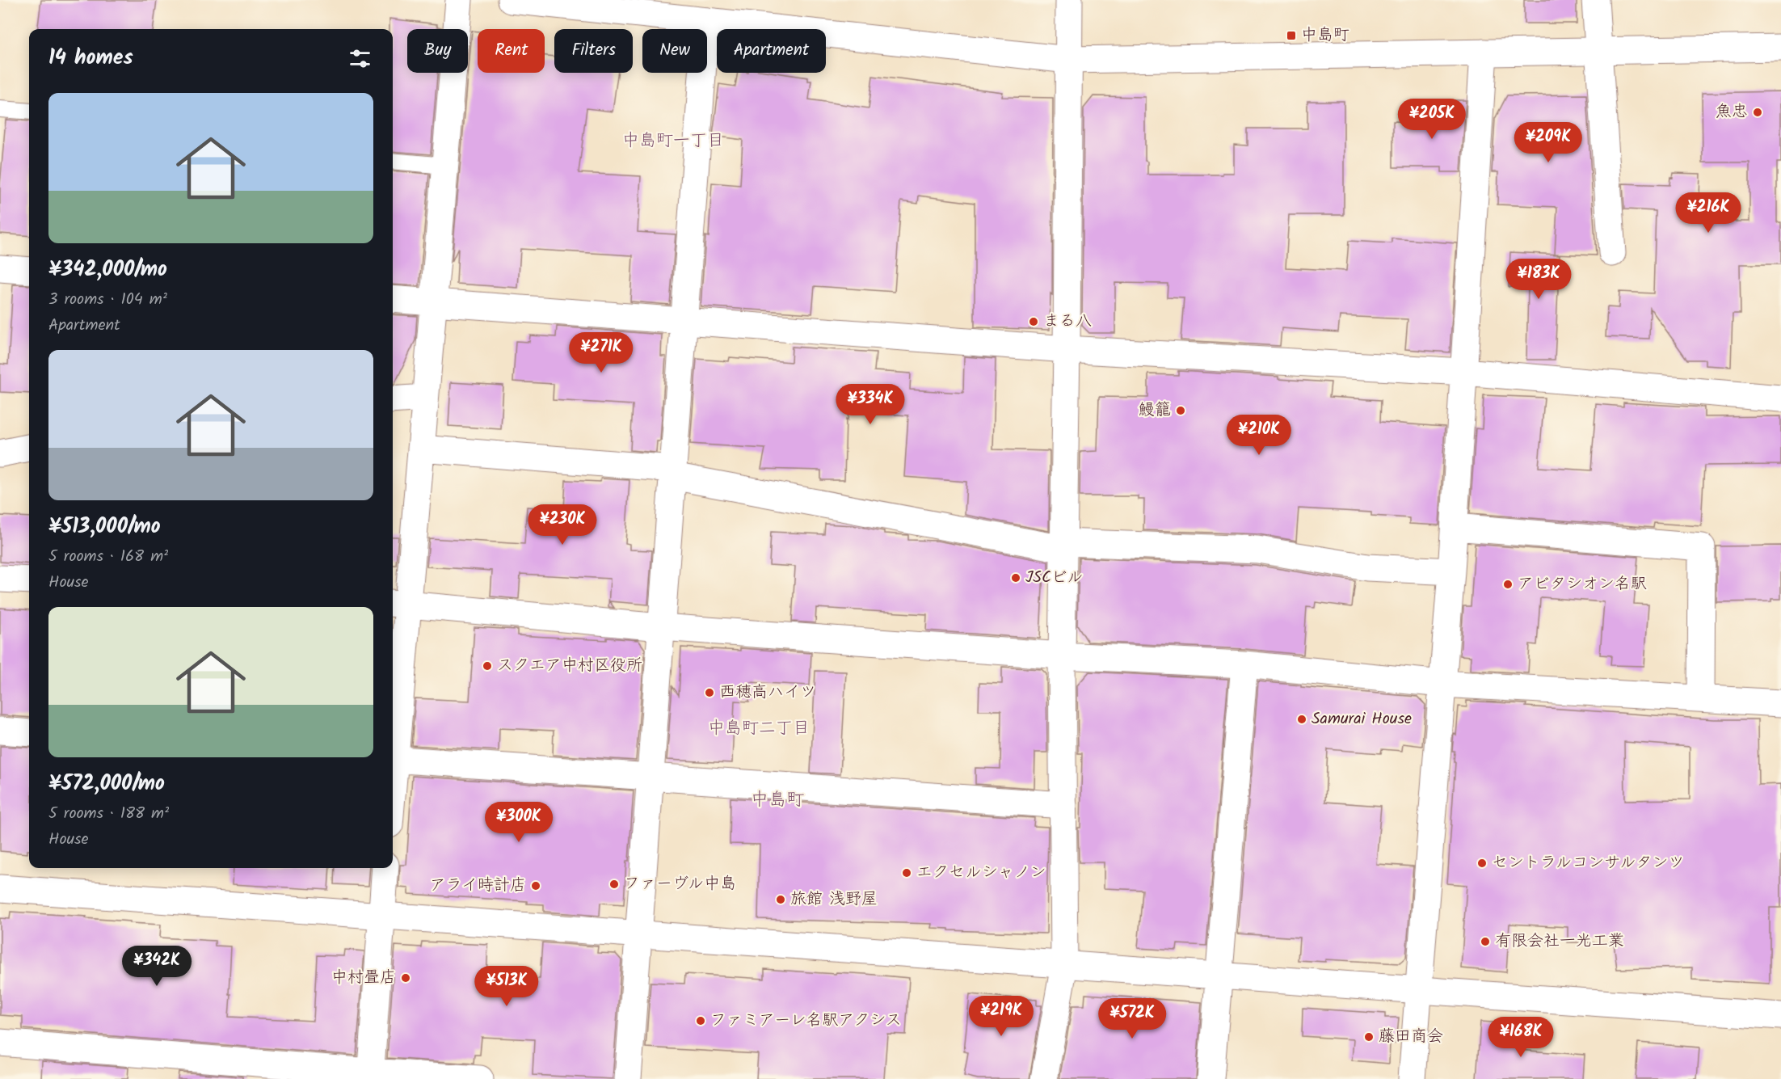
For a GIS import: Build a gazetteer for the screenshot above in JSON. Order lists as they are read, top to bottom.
{
  "districts": ["中島町一丁目", "中島町二丁目", "中島町"],
  "places": {
    "transit": ["中島町"],
    "other": [
      "魚忠",
      "まる八",
      "鰻籠",
      "JSCビル",
      "アビタシオン名駅",
      "スクエア中村区役所",
      "西穂高ハイツ",
      "Samurai House",
      "セントラルコンサルタンツ",
      "エクセルシャノン",
      "ファーヴル中島",
      "アライ時計店",
      "旅館 浅野屋",
      "有限会社一光工業",
      "中村畳店",
      "ファミアーレ名駅アクシス",
      "藤田商会"
    ]
  },
  "page": {
    "chip": [
      "Buy",
      "Rent",
      "Filters",
      "New",
      "Apartment"
    ],
    "heading": "14 homes",
    "list": [
      {
        "name": "¥342,000/mo",
        "note": "3 rooms · 104 m² · Apartment"
      },
      {
        "name": "¥513,000/mo",
        "note": "5 rooms · 168 m² · House"
      },
      {
        "name": "¥572,000/mo",
        "note": "5 rooms · 188 m² · House"
      }
    ],
    "price": [
      "¥205K",
      "¥209K",
      "¥216K",
      "¥183K",
      "¥271K",
      "¥334K",
      "¥210K",
      "¥230K",
      "¥300K",
      "¥342K",
      "¥513K",
      "¥219K",
      "¥572K",
      "¥168K"
    ]
  }
}
